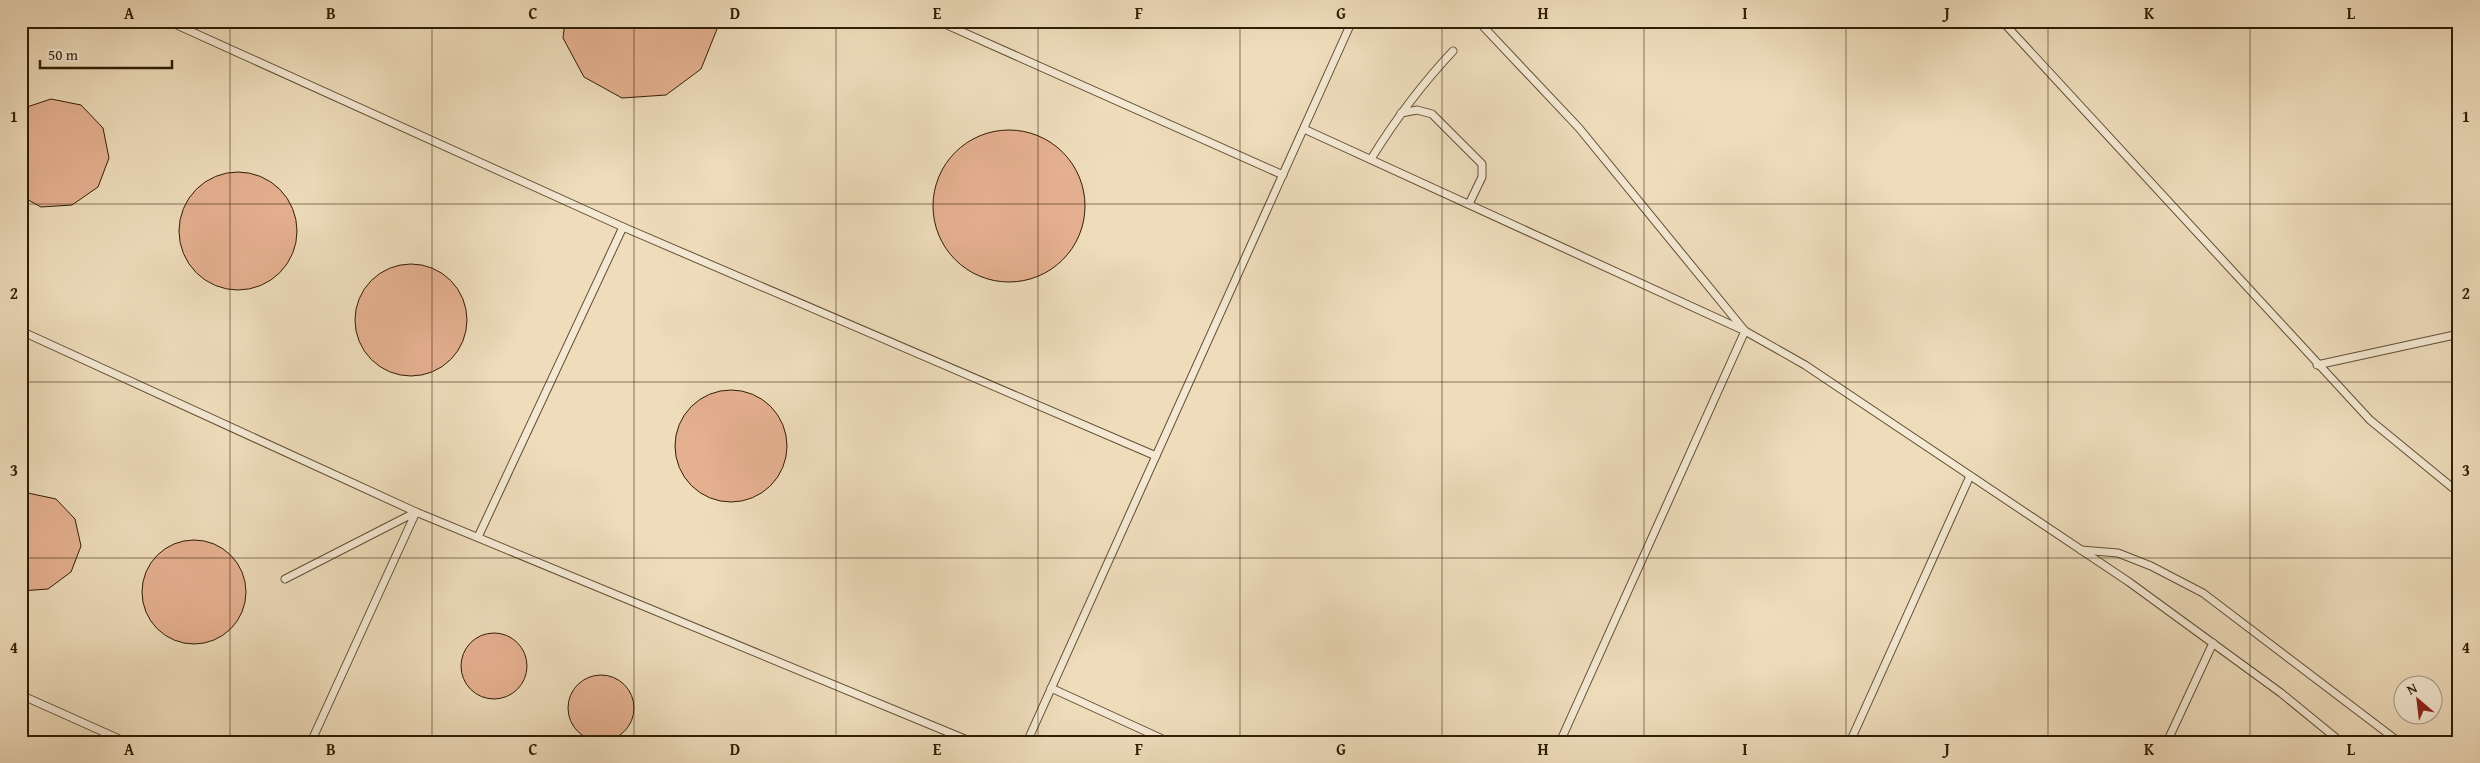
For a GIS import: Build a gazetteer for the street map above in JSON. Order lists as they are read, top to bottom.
{
  "scale_bar": "50 m",
  "north": "top left",
  "grid": {
    "columns": [
      "A",
      "B",
      "C",
      "D",
      "E",
      "F",
      "G",
      "H",
      "I",
      "J",
      "K",
      "L"
    ],
    "rows": [
      "1",
      "2",
      "3",
      "4"
    ]
  }
}
